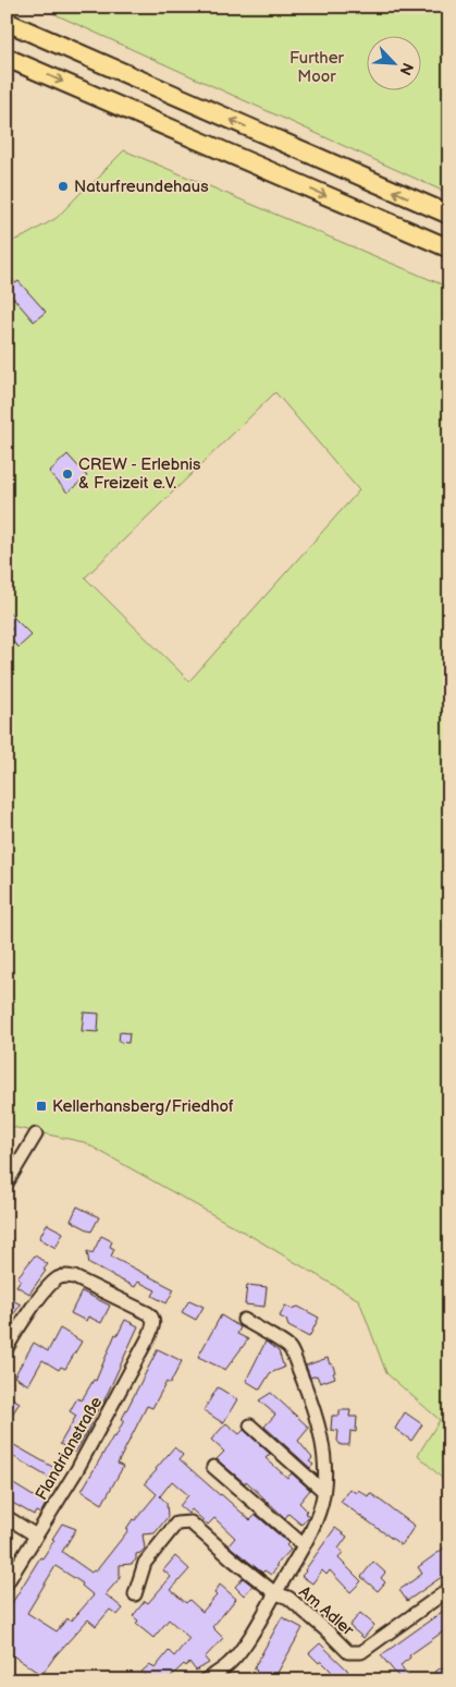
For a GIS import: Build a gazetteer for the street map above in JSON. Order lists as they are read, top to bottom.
{
  "streets": {
    "street": ["Flandrianstraße", "Am Adler"]
  },
  "parks": ["Further Moor"],
  "places": {
    "other": ["Naturfreundehaus", "CREW - Erlebnis & Freizeit e.V."],
    "transit": ["Kellerhansberg/Friedhof"]
  },
  "north": "bottom right"
}
